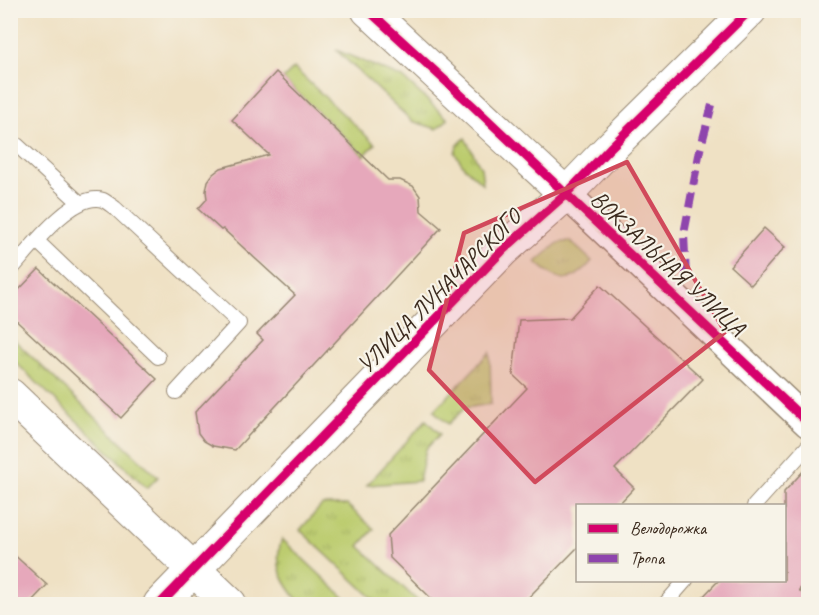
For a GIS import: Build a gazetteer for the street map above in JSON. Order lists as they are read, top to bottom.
{
  "streets": {
    "street": ["ВОКЗАЛЬНАЯ УЛИЦА", "УЛИЦА ЛУНАЧАРСКОГО"]
  },
  "crossings": [
    ["ВОКЗАЛЬНАЯ УЛИЦА", "УЛИЦА ЛУНАЧАРСКОГО"]
  ],
  "legend": ["Велодорожка", "Тропа"]
}
